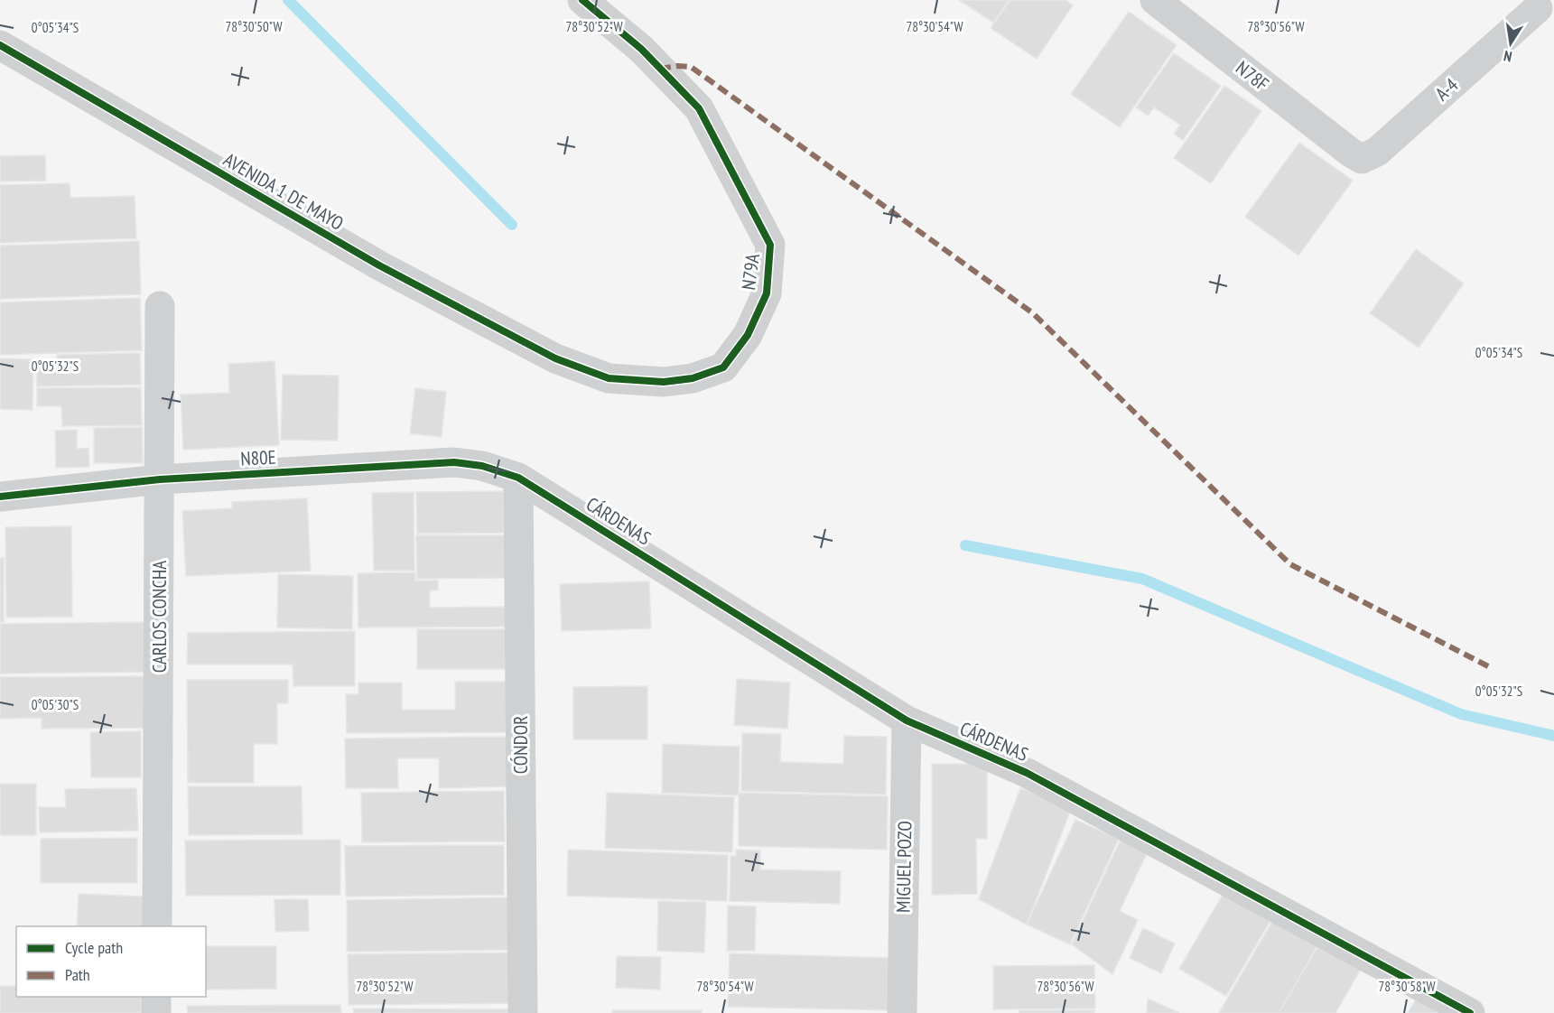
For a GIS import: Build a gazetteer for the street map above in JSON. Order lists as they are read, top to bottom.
{
  "streets": {
    "street": [
      "N78F",
      "A-4",
      "AVENIDA 1 DE MAYO",
      "N79A",
      "N80E",
      "CÁRDENAS",
      "CARLOS CONCHA",
      "CÓNDOR",
      "MIGUEL POZO"
    ]
  },
  "crossings": [
    ["N78F", "A-4"],
    ["AVENIDA 1 DE MAYO", "N79A"],
    ["N80E", "CÁRDENAS"],
    ["N80E", "CARLOS CONCHA"],
    ["N80E", "CÓNDOR"],
    ["CÁRDENAS", "CÓNDOR"],
    ["CÁRDENAS", "MIGUEL POZO"]
  ],
  "legend": ["Cycle path", "Path"],
  "north": "bottom",
  "coordinates": [
    "78°30'50\"W",
    "78°30'52\"W",
    "78°30'54\"W",
    "78°30'56\"W",
    "0°05'34\"S",
    "0°05'32\"S",
    "0°05'30\"S",
    "78°30'58\"W"
  ]
}
